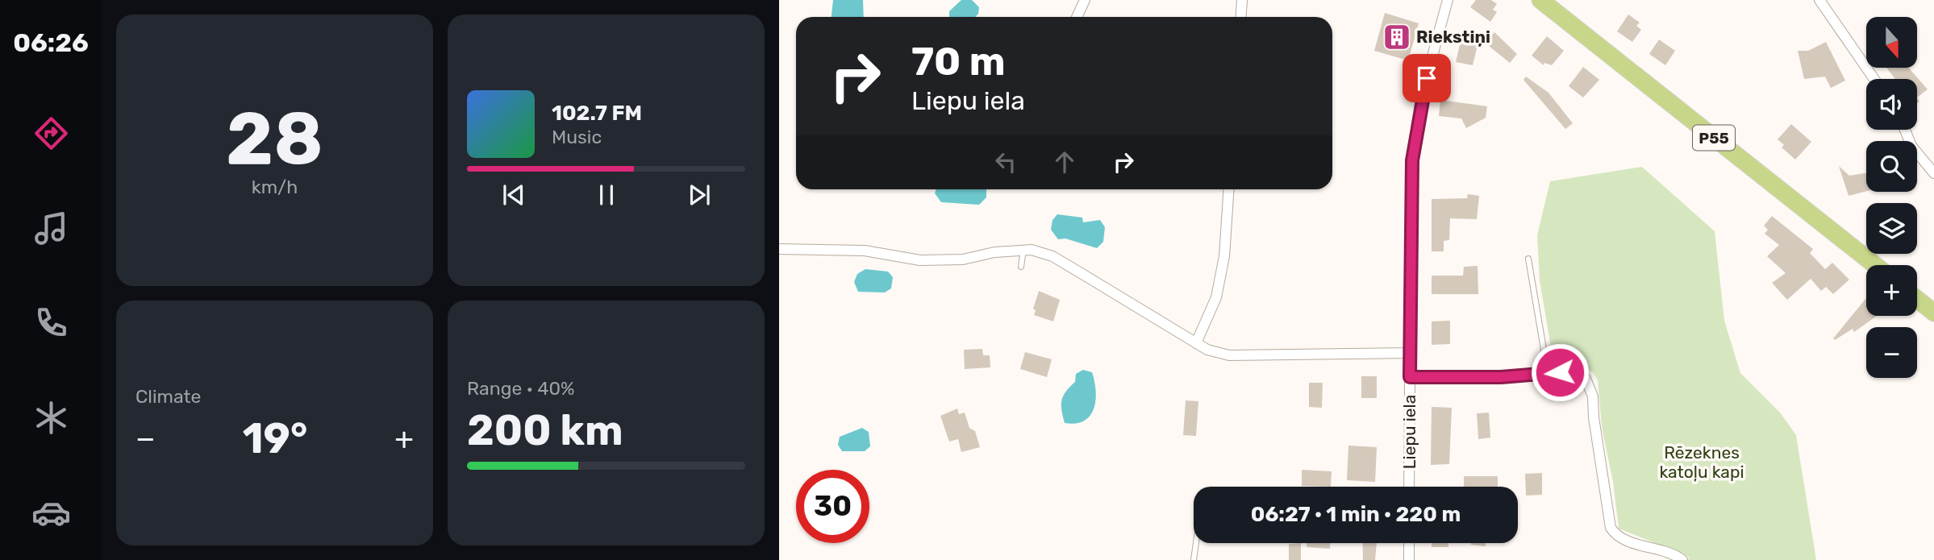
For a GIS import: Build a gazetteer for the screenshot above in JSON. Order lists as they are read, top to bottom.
{
  "streets": {
    "main road": ["P55"],
    "street": ["Liepu iela"]
  },
  "parks": ["Rēzeknes katoļu kapi"],
  "places": {
    "building": ["Riekstiņi"]
  },
  "north": "bottom",
  "page": {
    "tabs": "06:26",
    "tile": [
      ["28", "km/h"],
      "Climate",
      ["Range · 40%", "200 km"]
    ],
    "map_buttons": ["+", "−"],
    "turn": ["70 m", "Liepu iela"],
    "song": ["102.7 FM", "Music"],
    "heat": ["−", "19°", "+"],
    "limit": "30",
    "trip": "06:27 · 1 min · 220 m"
  }
}
